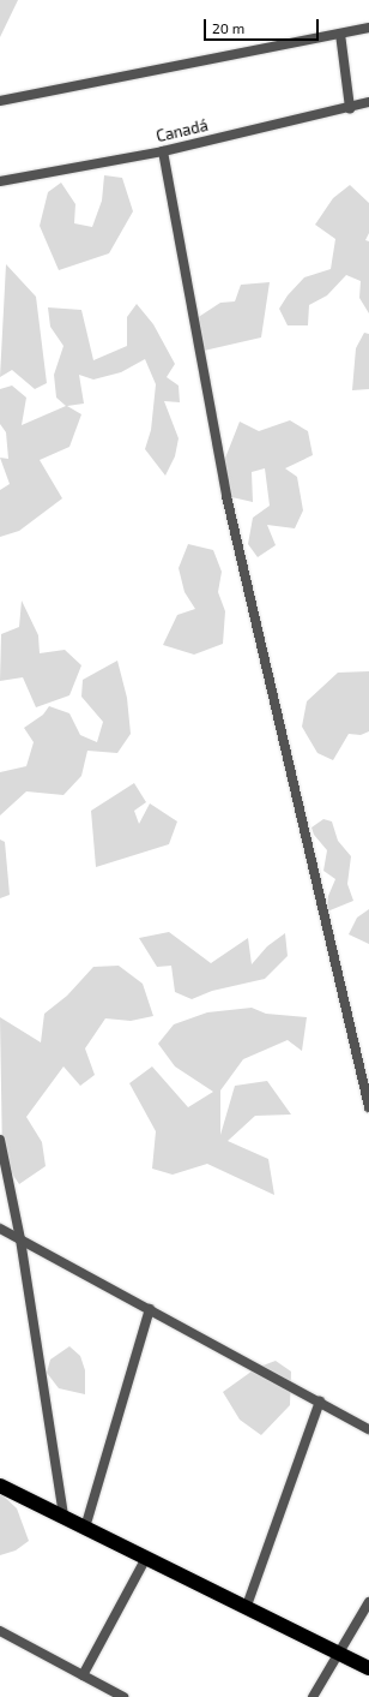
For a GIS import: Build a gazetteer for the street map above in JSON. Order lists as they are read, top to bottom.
{
  "streets": {
    "street": ["Canadá"]
  },
  "scale_bar": "20 m"
}
